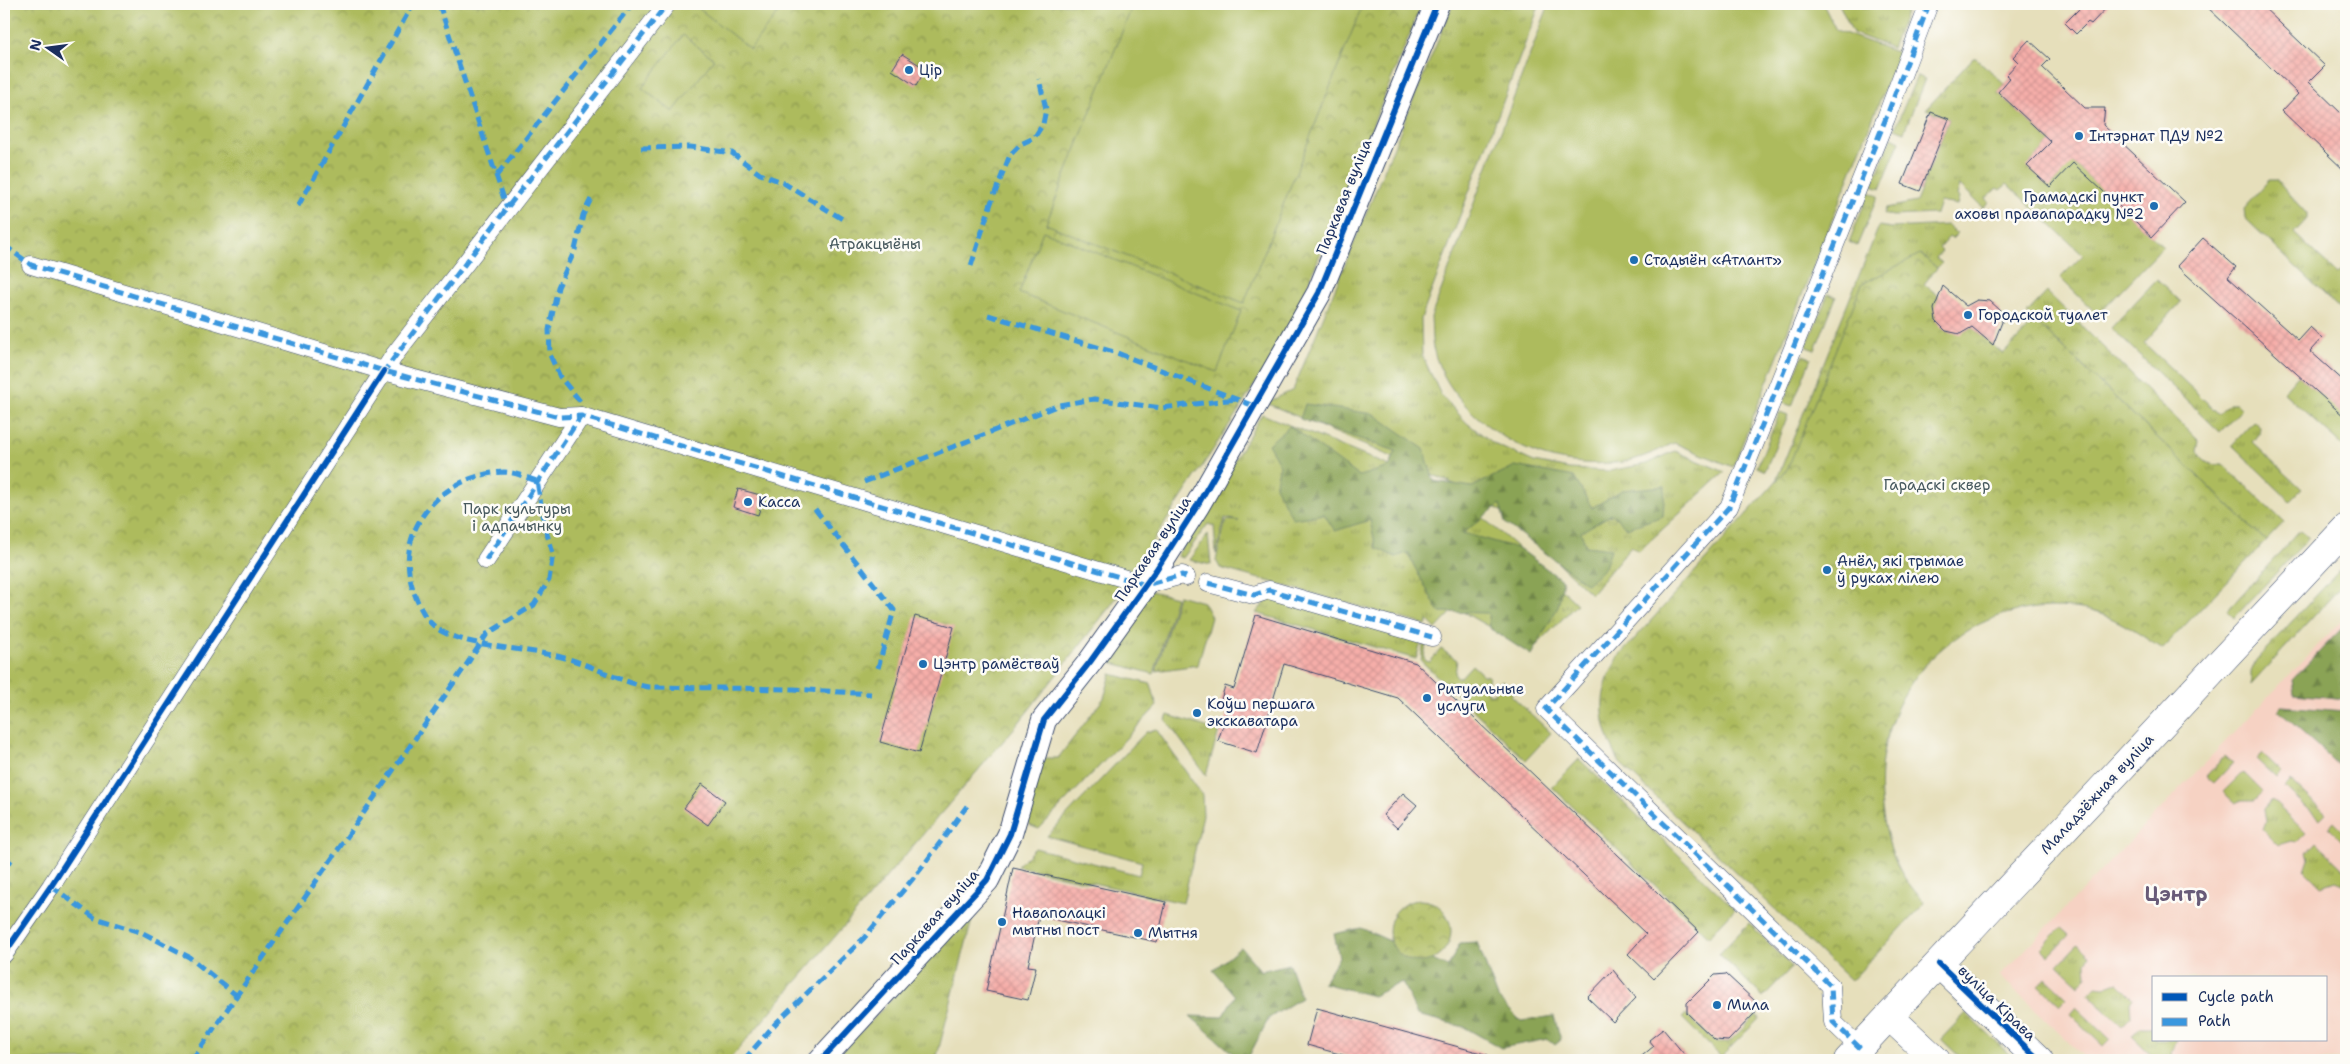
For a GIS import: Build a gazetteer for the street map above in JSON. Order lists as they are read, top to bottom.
{
  "streets": {
    "main road": ["Маладзёжная вуліца", "вуліца Кірава"],
    "street": ["Паркавая вуліца"]
  },
  "crossings": [
    ["Маладзёжная вуліца", "вуліца Кірава"]
  ],
  "districts": ["Цэнтр"],
  "parks": ["Атракцыёны", "Гарадскі сквер", "Парк культуры і адпачынку"],
  "places": [
    "Цір",
    "Інтэрнат ПДУ №2",
    "Грамадскі пункт аховы правапарадку №2",
    "Стадыён «Атлант»",
    "Городской туалет",
    "Касса",
    "Анёл, які трымае ў руках лілею",
    "Цэнтр рамёстваў",
    "Ритуальные услуги",
    "Коўш першага экскаватара",
    "Наваполацкі мытны пост",
    "Мытня",
    "Мила"
  ],
  "legend": ["Cycle path", "Path"],
  "north": "left"
}
